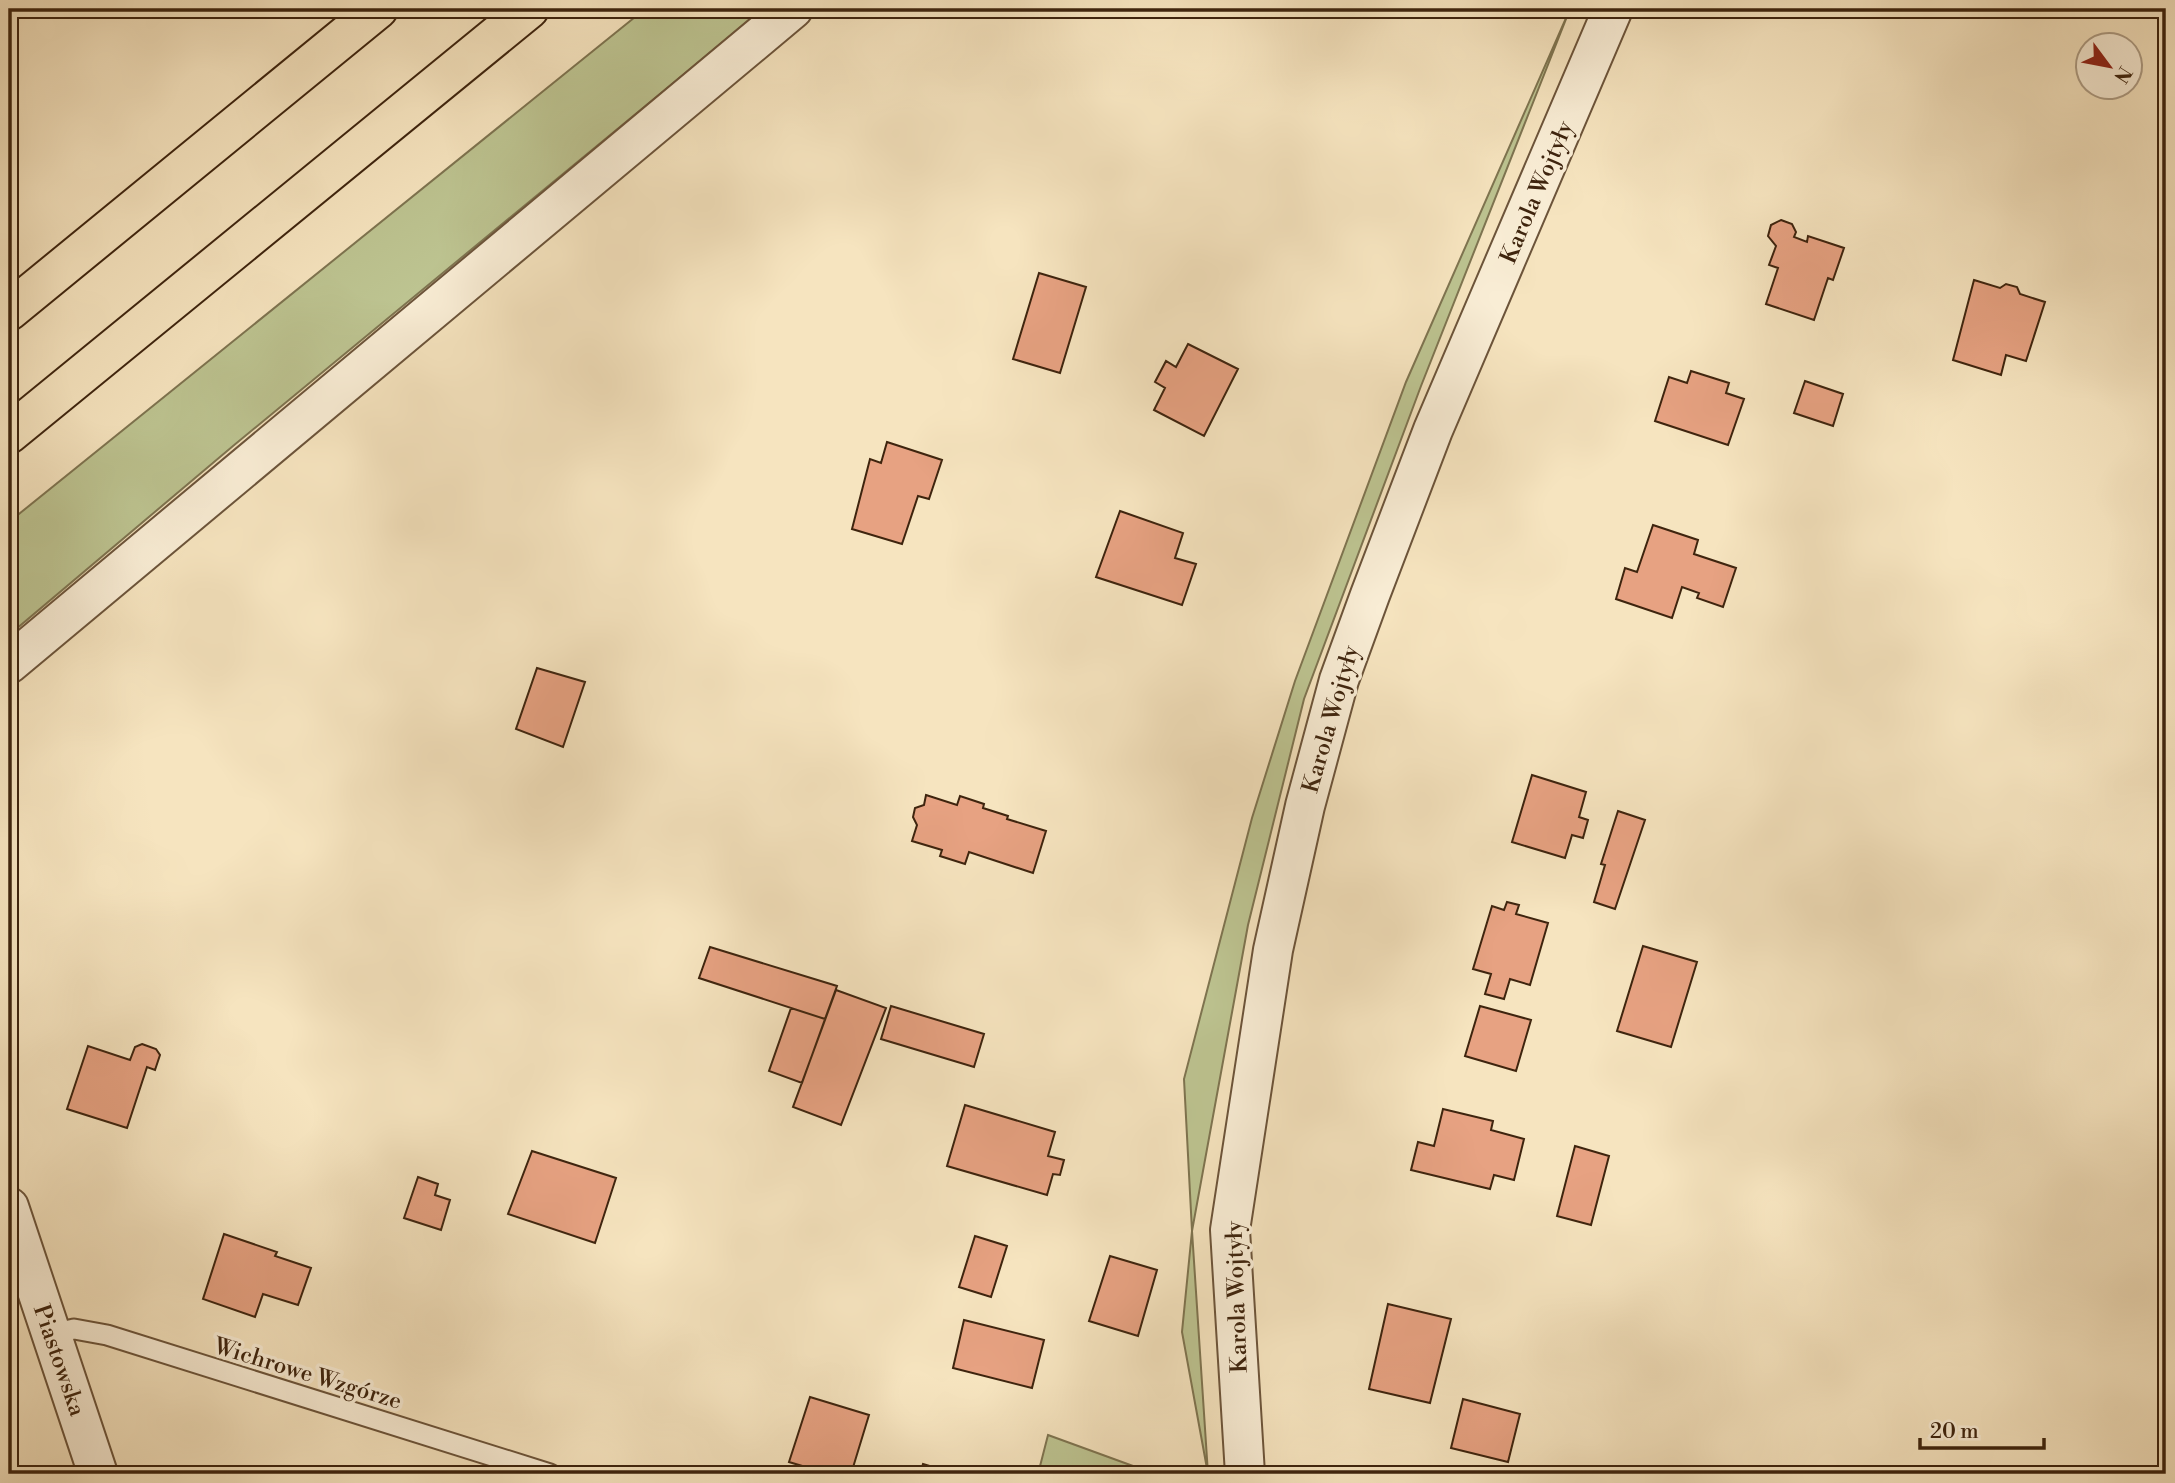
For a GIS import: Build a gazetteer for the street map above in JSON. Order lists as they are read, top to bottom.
{
  "streets": {
    "street": ["Karola Wojtyły", "Piastowska"],
    "lane": ["Wichrowe Wzgórze"]
  },
  "crossings": [
    ["Piastowska", "Wichrowe Wzgórze"]
  ],
  "scale_bar": "20 m",
  "north": "bottom right"
}
